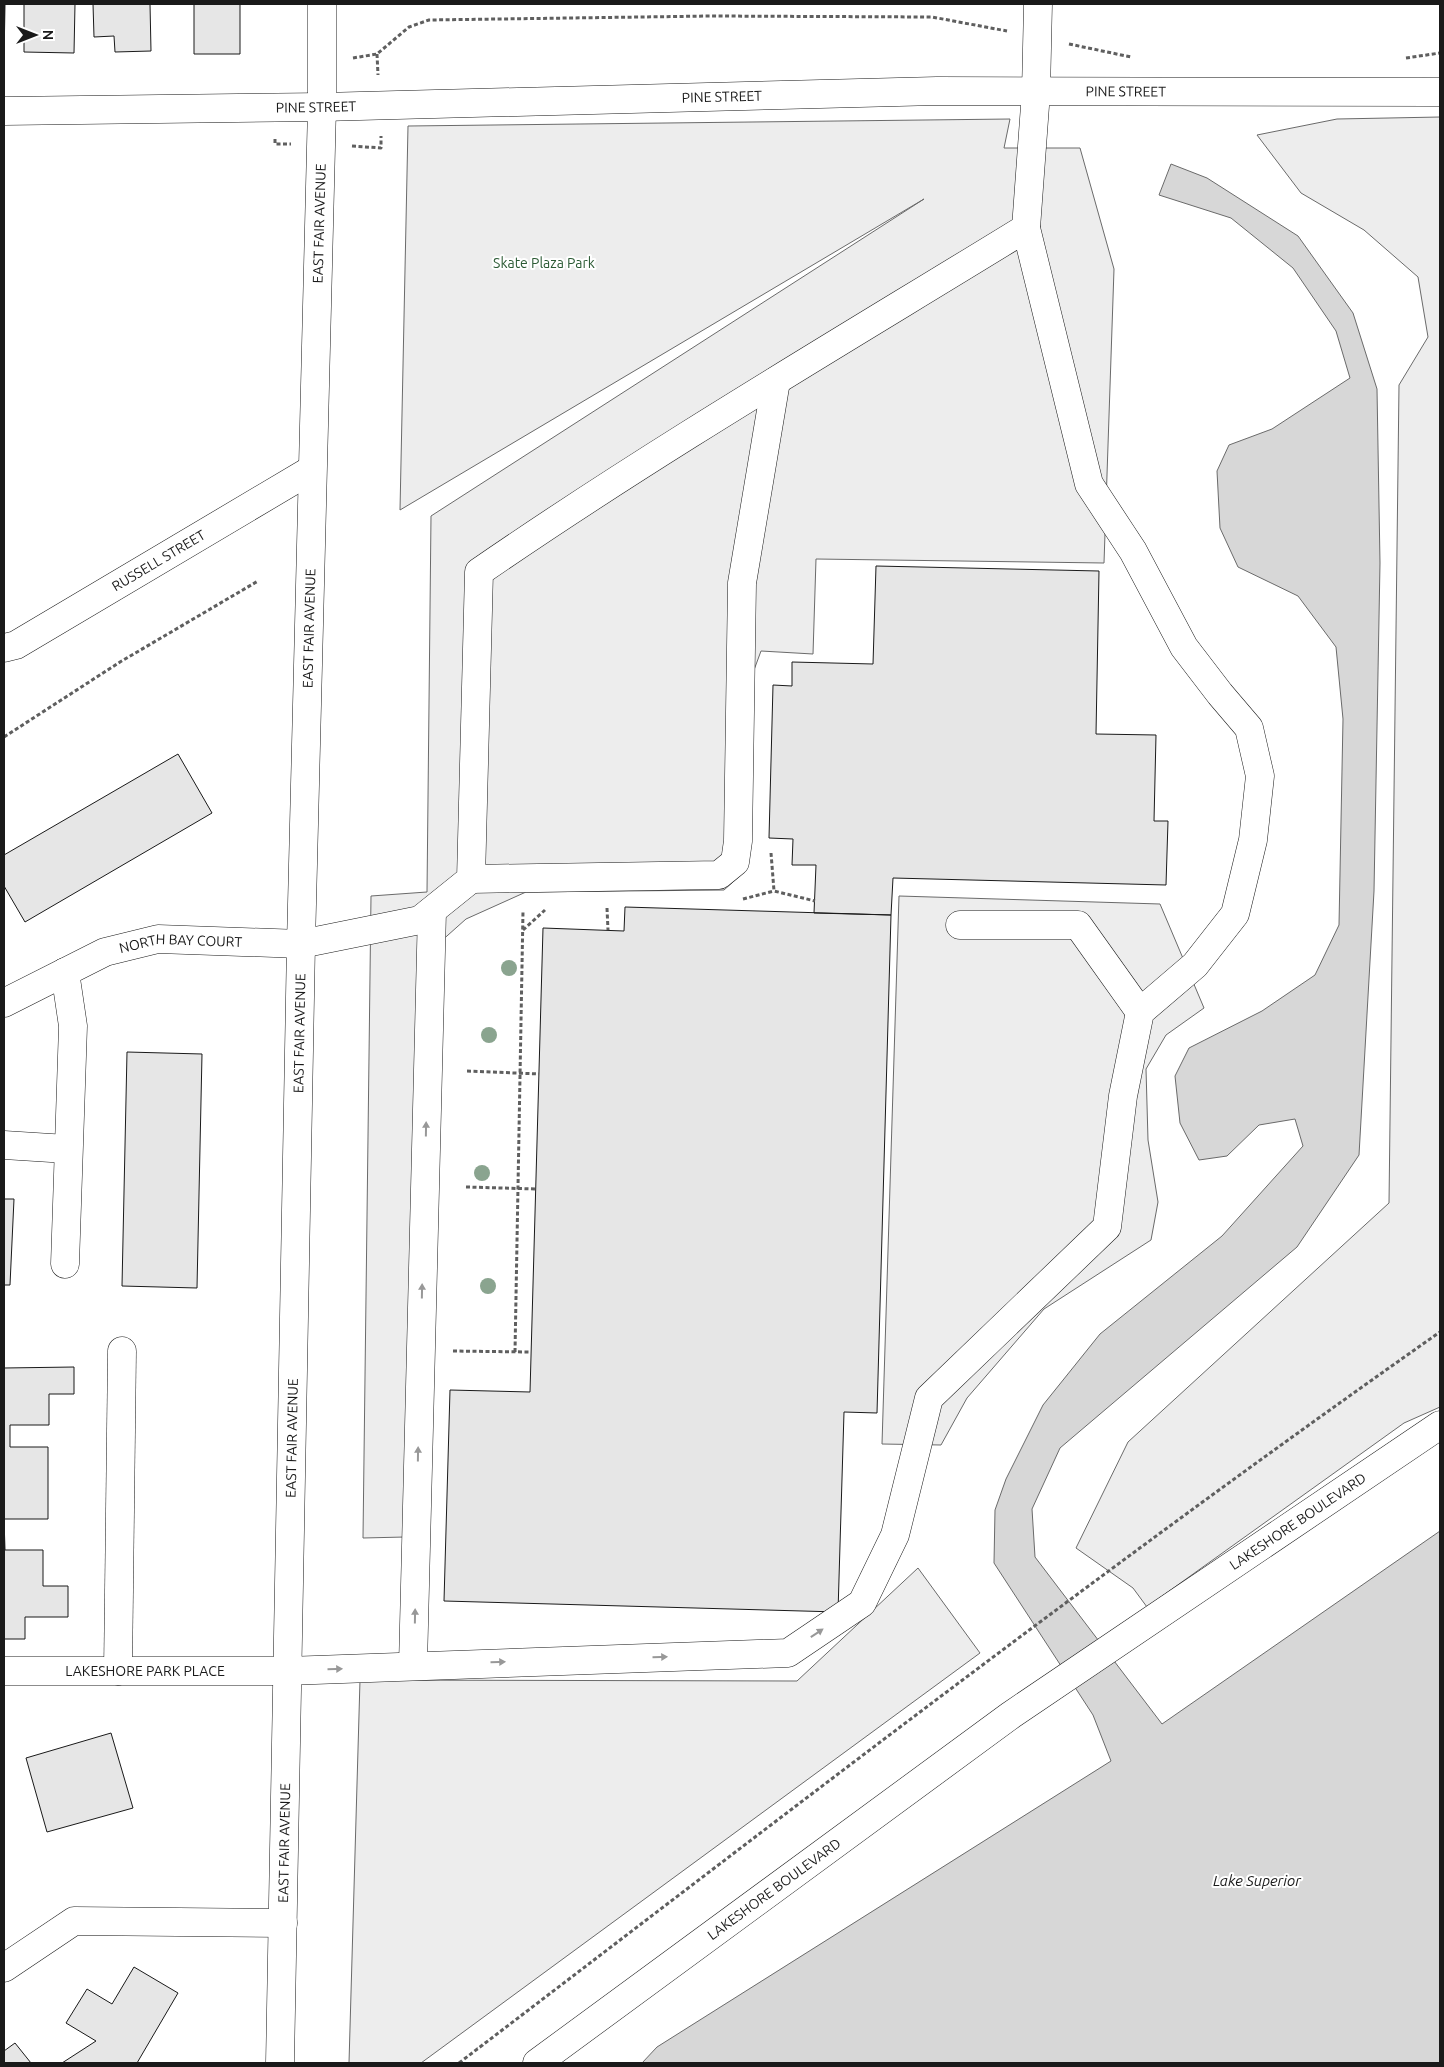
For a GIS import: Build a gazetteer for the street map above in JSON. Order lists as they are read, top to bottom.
{
  "streets": {
    "street": [
      "PINE STREET",
      "EAST FAIR AVENUE",
      "RUSSELL STREET",
      "NORTH BAY COURT",
      "LAKESHORE BOULEVARD",
      "LAKESHORE PARK PLACE"
    ]
  },
  "crossings": [
    ["PINE STREET", "EAST FAIR AVENUE"],
    ["EAST FAIR AVENUE", "RUSSELL STREET"],
    ["EAST FAIR AVENUE", "NORTH BAY COURT"],
    ["EAST FAIR AVENUE", "LAKESHORE PARK PLACE"]
  ],
  "one_way": ["LAKESHORE PARK PLACE"],
  "water": ["Lake Superior"],
  "parks": ["Skate Plaza Park"],
  "north": "right"
}
